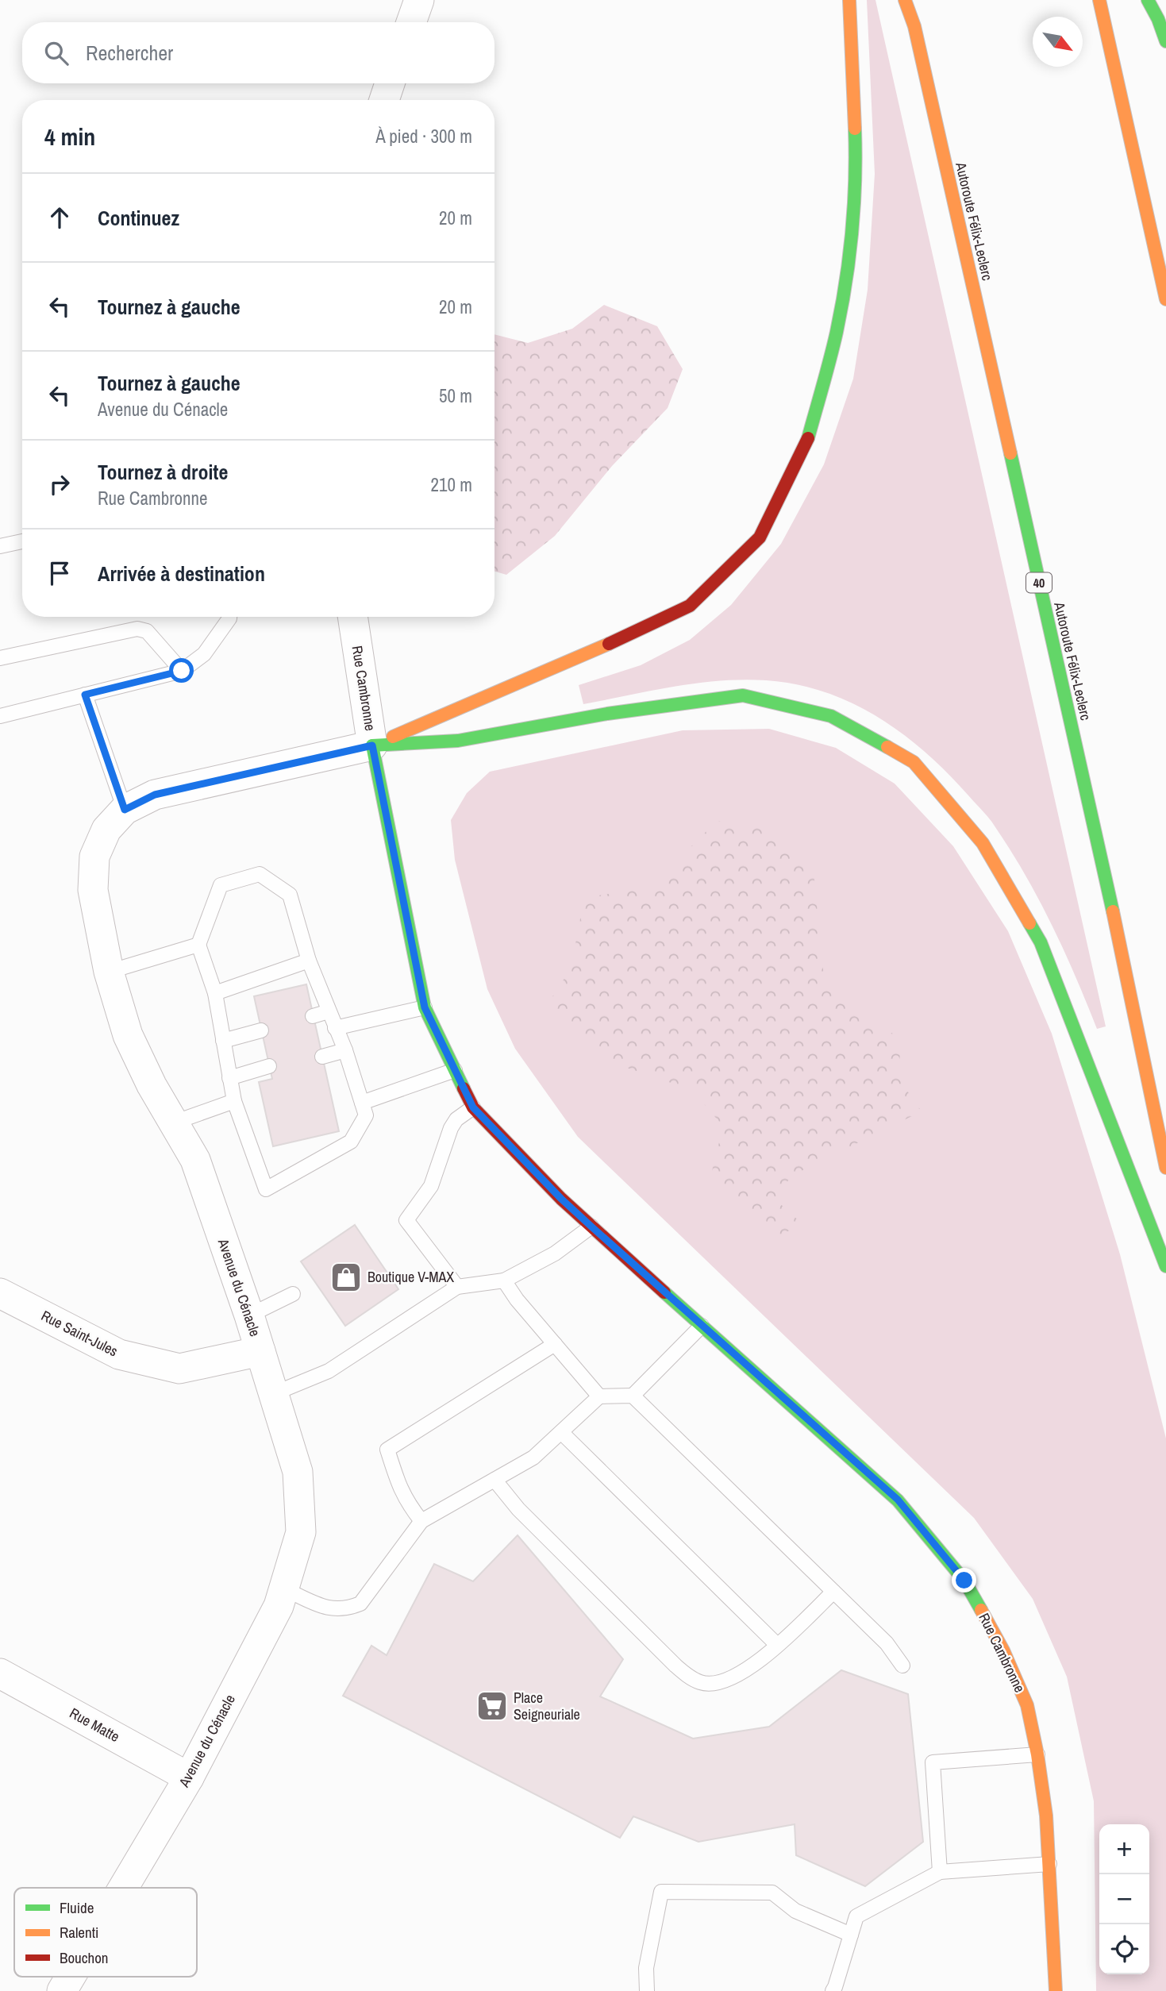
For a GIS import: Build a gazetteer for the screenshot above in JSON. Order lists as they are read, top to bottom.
{
  "streets": {
    "main road": ["Autoroute Félix-Leclerc", "40", "Rue Cambronne"],
    "street": ["Avenue du Cénacle", "Rue Saint-Jules", "Rue Matte"]
  },
  "crossings": [
    ["Rue Cambronne", "Avenue du Cénacle"],
    ["Avenue du Cénacle", "Rue Saint-Jules"],
    ["Avenue du Cénacle", "Rue Matte"]
  ],
  "places": {
    "shop": ["Boutique V-MAX"],
    "supermarket": ["Place Seigneuriale"]
  },
  "legend": ["Fluide", "Ralenti", "Bouchon"],
  "north": "bottom right",
  "page": {
    "search": "Rechercher",
    "heading": ["4 min", "À pied · 300 m"],
    "list": [
      ["Continuez", "20 m"],
      ["Tournez à gauche", "20 m"],
      ["Tournez à gauche", "Avenue du Cénacle", "50 m"],
      ["Tournez à droite", "Rue Cambronne", "210 m"],
      "Arrivée à destination"
    ],
    "map_buttons": ["+", "−"]
  }
}
